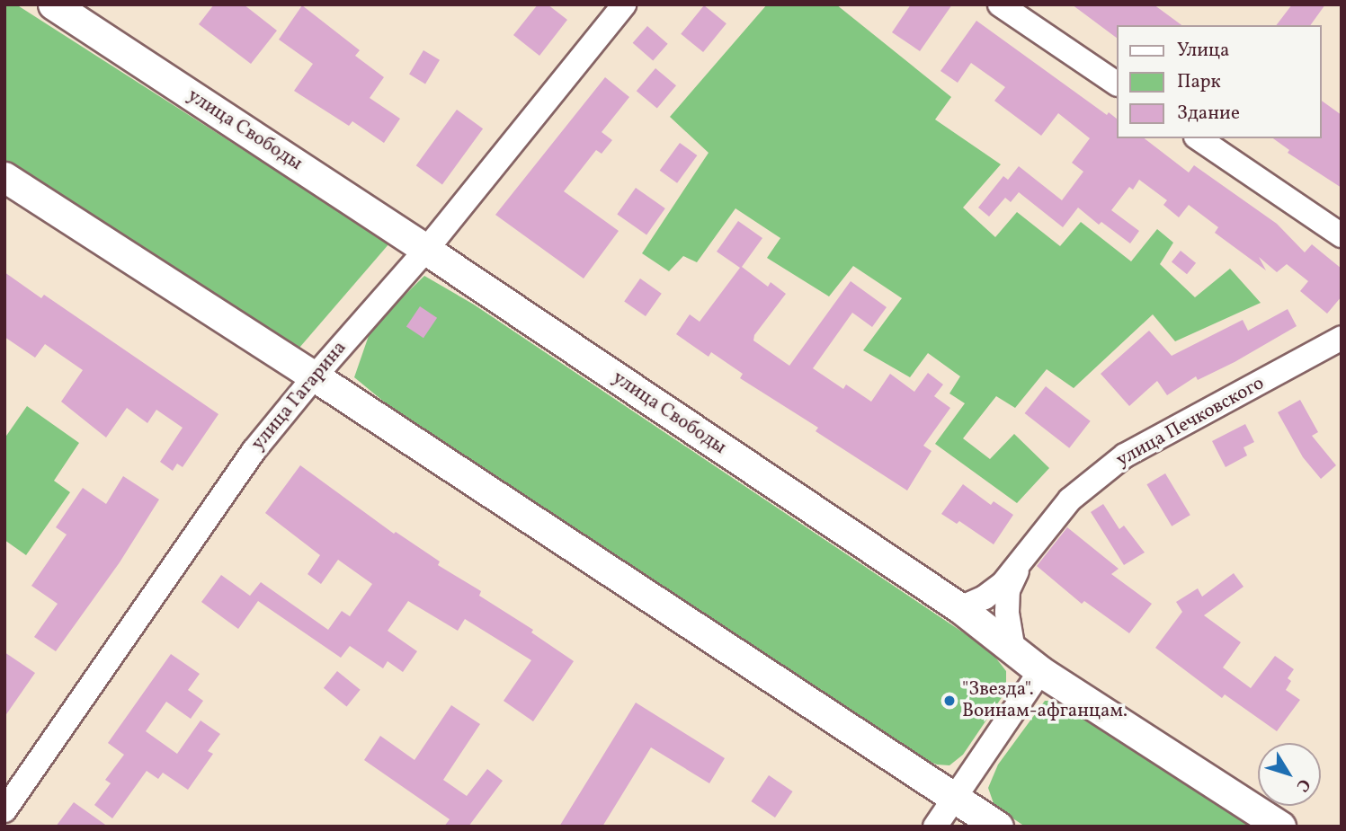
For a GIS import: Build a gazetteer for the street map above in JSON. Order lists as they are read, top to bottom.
{
  "streets": {
    "main road": ["улица Свободы"],
    "street": ["улица Гагарина", "улица Печковского"]
  },
  "crossings": [
    ["улица Свободы", "улица Гагарина"]
  ],
  "places": ["\"Звезда\". Воинам-афганцам."],
  "legend": ["Улица", "Парк", "Здание"],
  "north": "bottom right"
}
